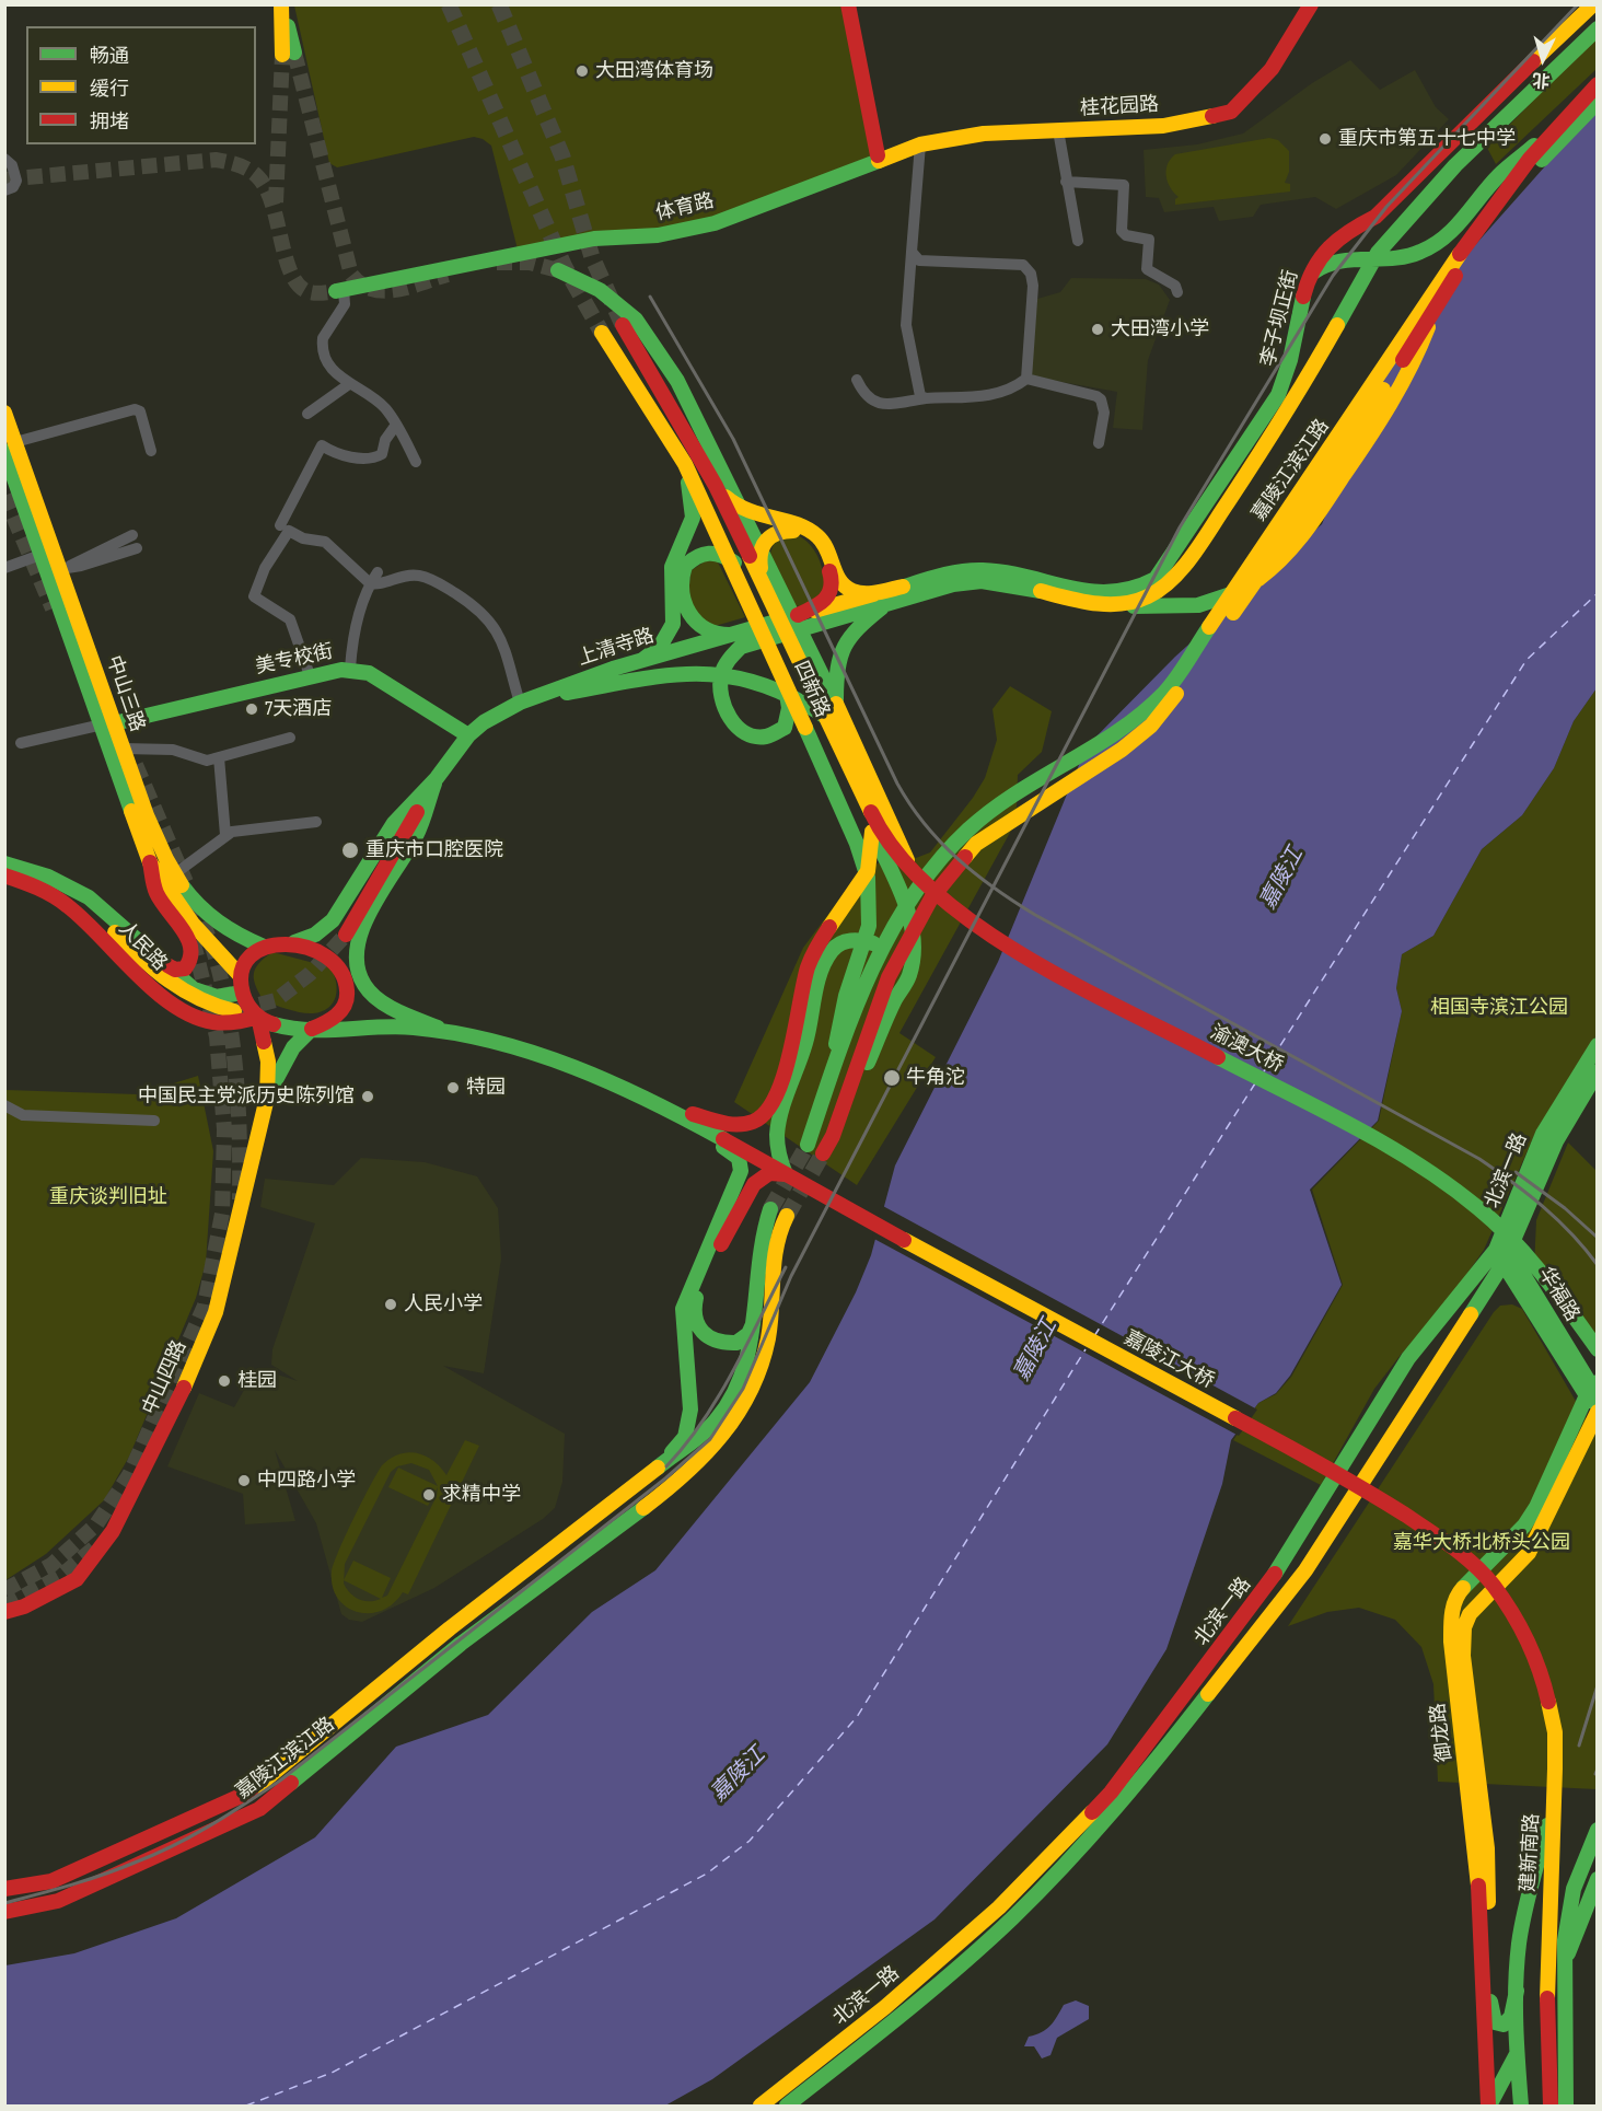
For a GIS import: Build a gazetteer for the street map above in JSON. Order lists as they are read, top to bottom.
{
  "streets": {
    "main road": [
      "桂花园路",
      "体育路",
      "李子坝正街",
      "嘉陵江滨江路",
      "上清寺路",
      "美专校街",
      "四新路",
      "中山三路",
      "人民路",
      "渝澳大桥",
      "北滨一路",
      "华福路",
      "嘉陵江大桥",
      "中山四路",
      "御龙路",
      "建新南路"
    ]
  },
  "crossings": [
    ["桂花园路", "体育路"],
    ["李子坝正街", "上清寺路"],
    ["嘉陵江滨江路", "四新路"],
    ["上清寺路", "美专校街"],
    ["上清寺路", "中山三路"],
    ["上清寺路", "人民路"],
    ["美专校街", "中山三路"],
    ["中山三路", "人民路"],
    ["北滨一路", "华福路"],
    ["华福路", "御龙路"],
    ["嘉陵江大桥", "建新南路"]
  ],
  "water": ["嘉陵江"],
  "parks": ["相国寺滨江公园", "重庆谈判旧址", "嘉华大桥北桥头公园"],
  "places": [
    "大田湾体育场",
    "重庆市第五十七中学",
    "大田湾小学",
    "7天酒店",
    "重庆市口腔医院",
    "牛角沱",
    "特园",
    "中国民主党派历史陈列馆",
    "人民小学",
    "桂园",
    "中四路小学",
    "求精中学"
  ],
  "legend": ["畅通", "缓行", "拥堵"],
  "north": "bottom"
}
